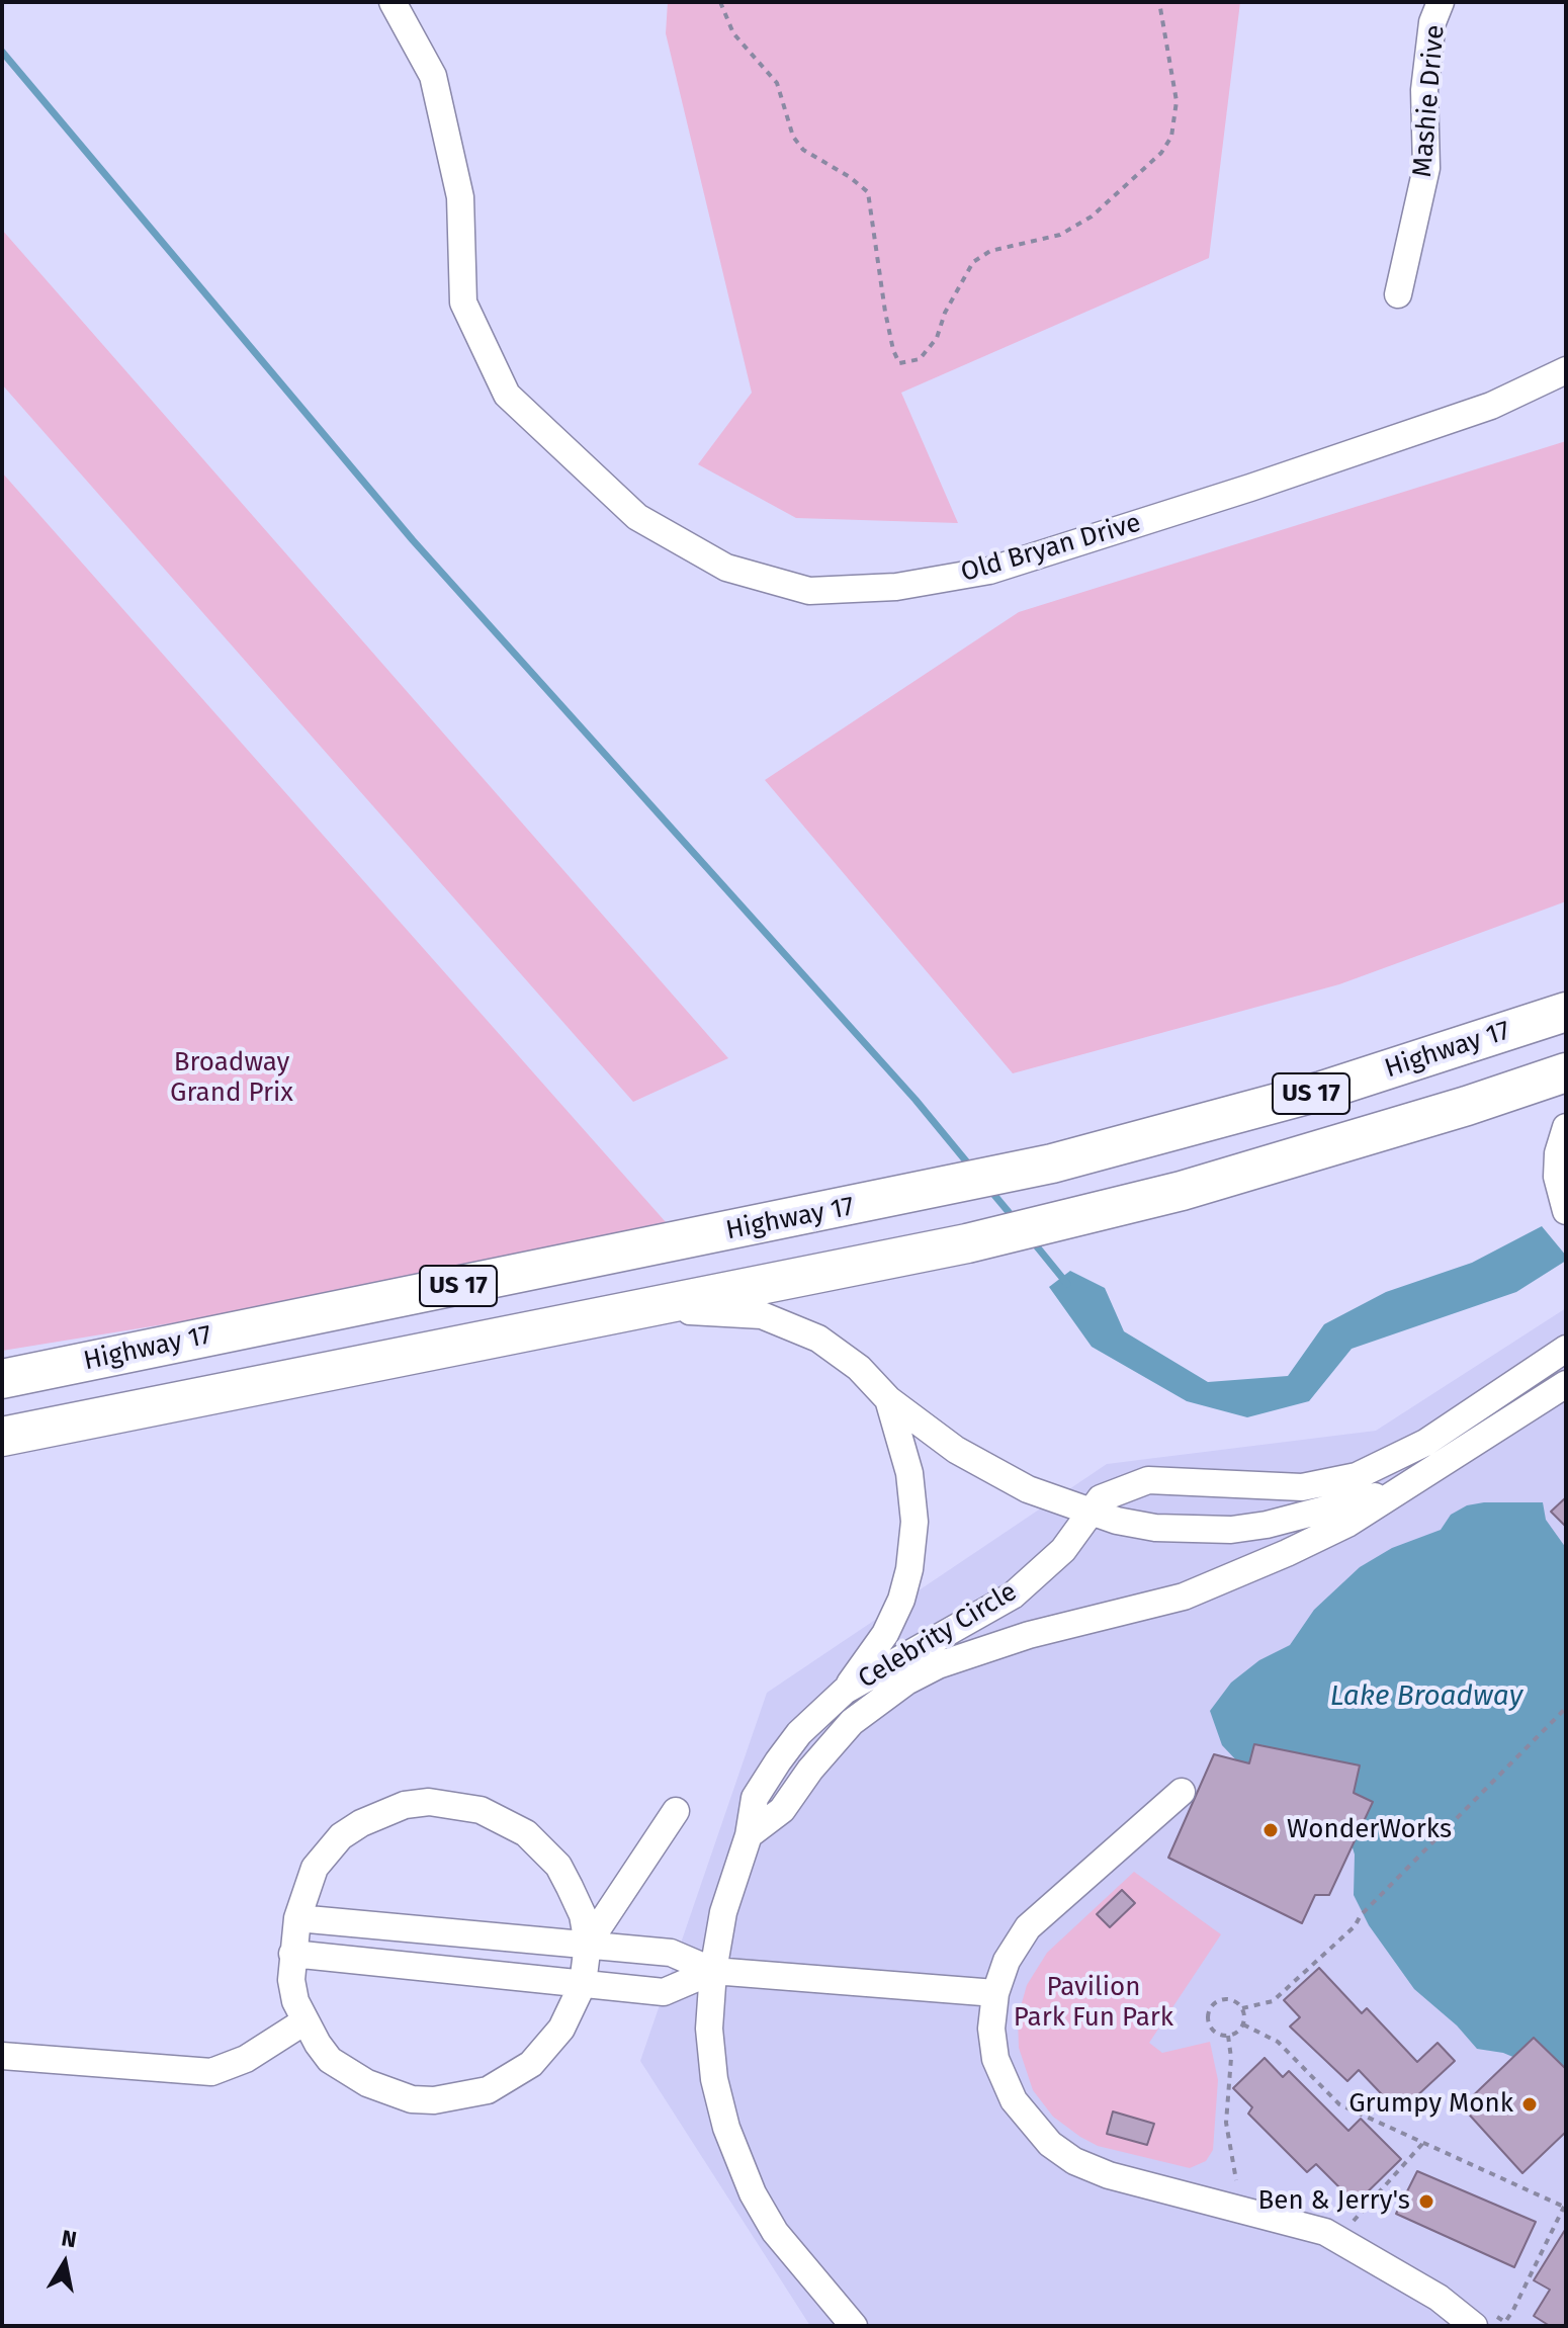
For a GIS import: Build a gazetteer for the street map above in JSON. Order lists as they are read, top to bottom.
{
  "streets": {
    "highway": ["Highway 17", "US 17"],
    "street": ["Mashie Drive", "Old Bryan Drive", "Celebrity Circle"]
  },
  "water": ["Lake Broadway"],
  "parks": ["Broadway Grand Prix", "Pavilion Park Fun Park"],
  "places": ["WonderWorks", "Grumpy Monk", "Ben & Jerry's"],
  "north": "top"
}
